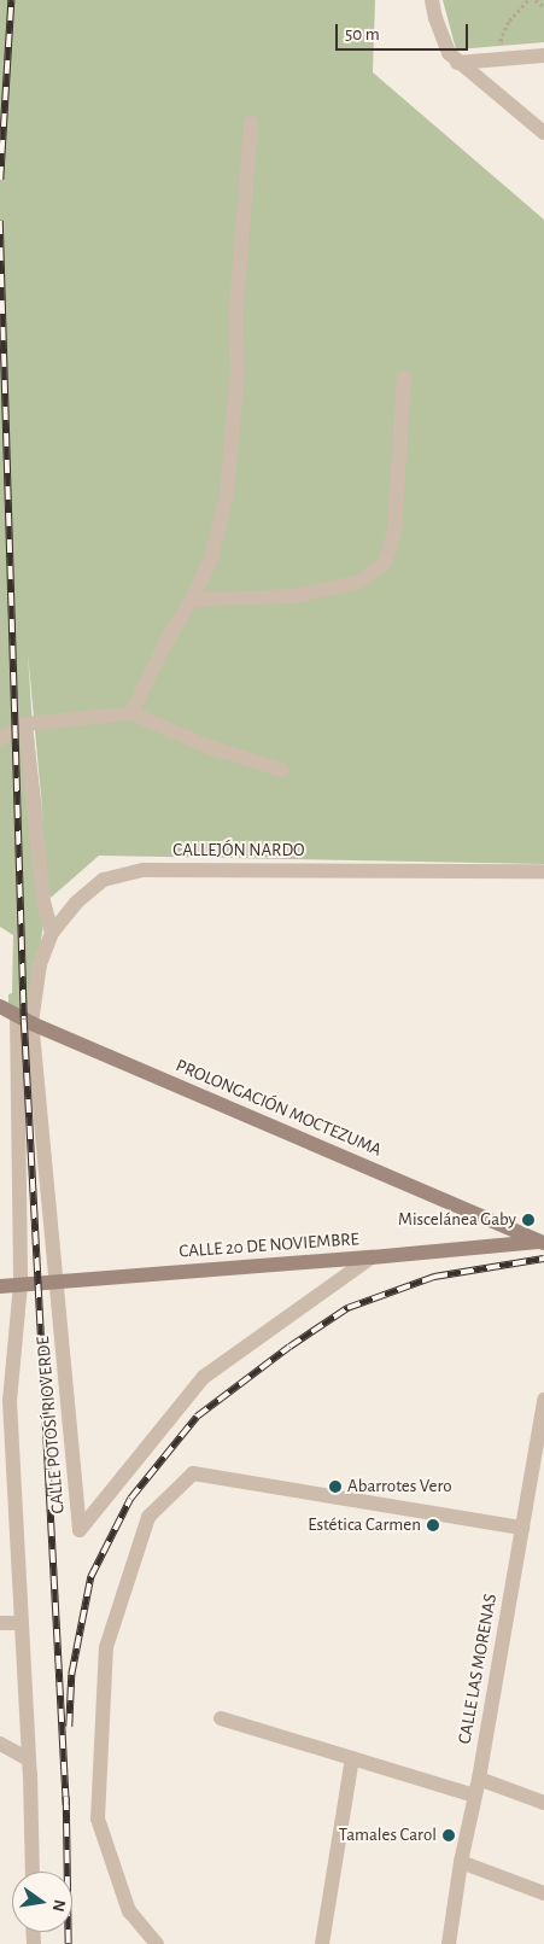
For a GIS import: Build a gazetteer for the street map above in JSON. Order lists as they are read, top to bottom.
{
  "streets": {
    "street": [
      "CALLEJÓN NARDO",
      "PROLONGACIÓN MOCTEZUMA",
      "CALLE 20 DE NOVIEMBRE",
      "CALLE POTOSÍ RIOVERDE",
      "CALLE LAS MORENAS"
    ]
  },
  "crossings": [
    ["CALLEJÓN NARDO", "PROLONGACIÓN MOCTEZUMA"],
    ["CALLEJÓN NARDO", "CALLE POTOSÍ RIOVERDE"],
    ["PROLONGACIÓN MOCTEZUMA", "CALLE 20 DE NOVIEMBRE"],
    ["PROLONGACIÓN MOCTEZUMA", "CALLE POTOSÍ RIOVERDE"],
    ["CALLE 20 DE NOVIEMBRE", "CALLE POTOSÍ RIOVERDE"]
  ],
  "places": [
    "Miscelánea Gaby",
    "Abarrotes Vero",
    "Estética Carmen",
    "Tamales Carol"
  ],
  "scale_bar": "50 m",
  "north": "right"
}
